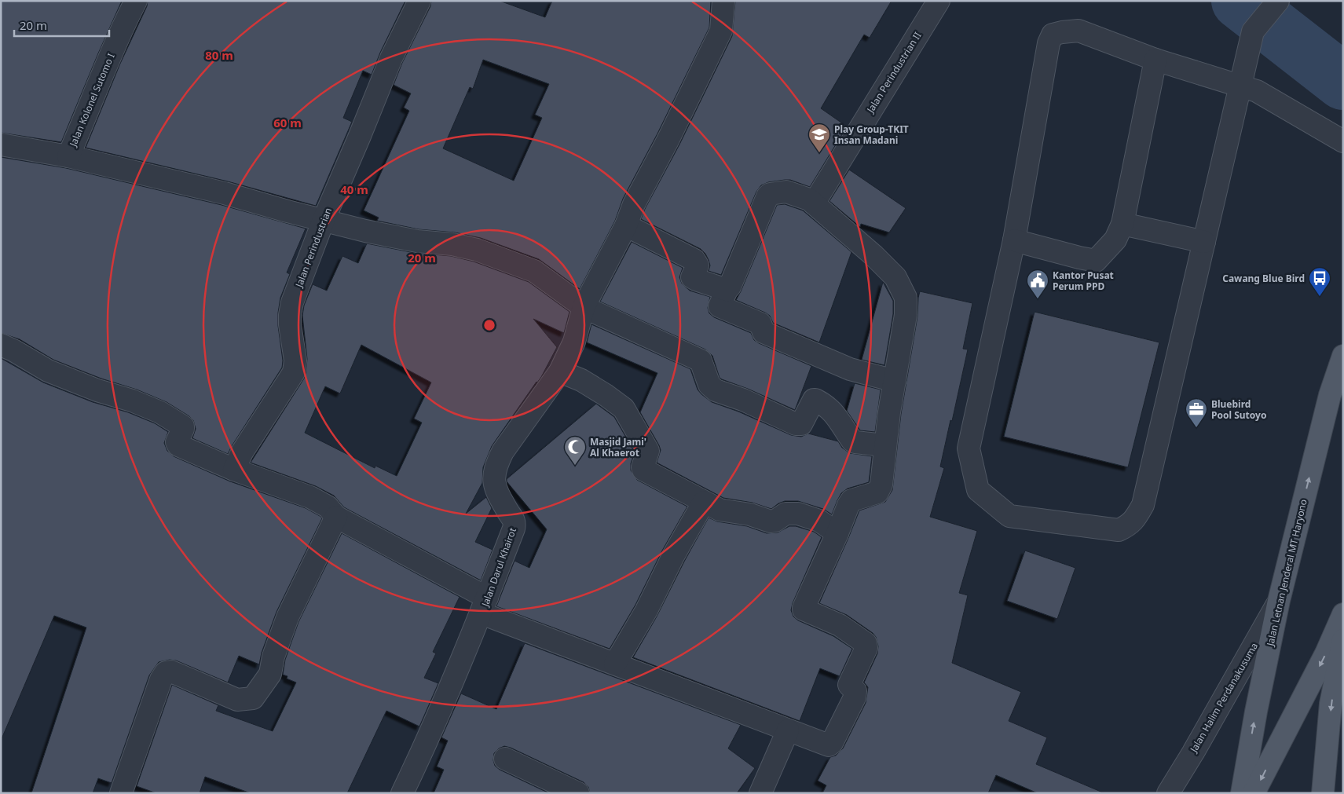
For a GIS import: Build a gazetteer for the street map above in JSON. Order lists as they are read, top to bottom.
{
  "streets": {
    "main road": ["Jalan Letnan Jenderal MT Haryono"],
    "street": [
      "Jalan Perindustrian II",
      "Jalan Kolonel Sutomo I",
      "Jalan Perindustrian",
      "Jalan Darul Khairot",
      "Jalan Halim Perdanakusuma"
    ]
  },
  "crossings": [
    ["Jalan Letnan Jenderal MT Haryono", "Jalan Halim Perdanakusuma"]
  ],
  "places": {
    "school or university": ["Play Group-TKIT Insan Madani"],
    "bus stop": ["Cawang Blue Bird"],
    "public building": ["Kantor Pusat Perum PPD"],
    "office": ["Bluebird Pool Sutoyo"],
    "mosque": ["Masjid Jami' Al Khaerot"]
  },
  "scale_bar": "20 m",
  "rings": [
    "80 m",
    "60 m",
    "40 m",
    "20 m"
  ]
}
